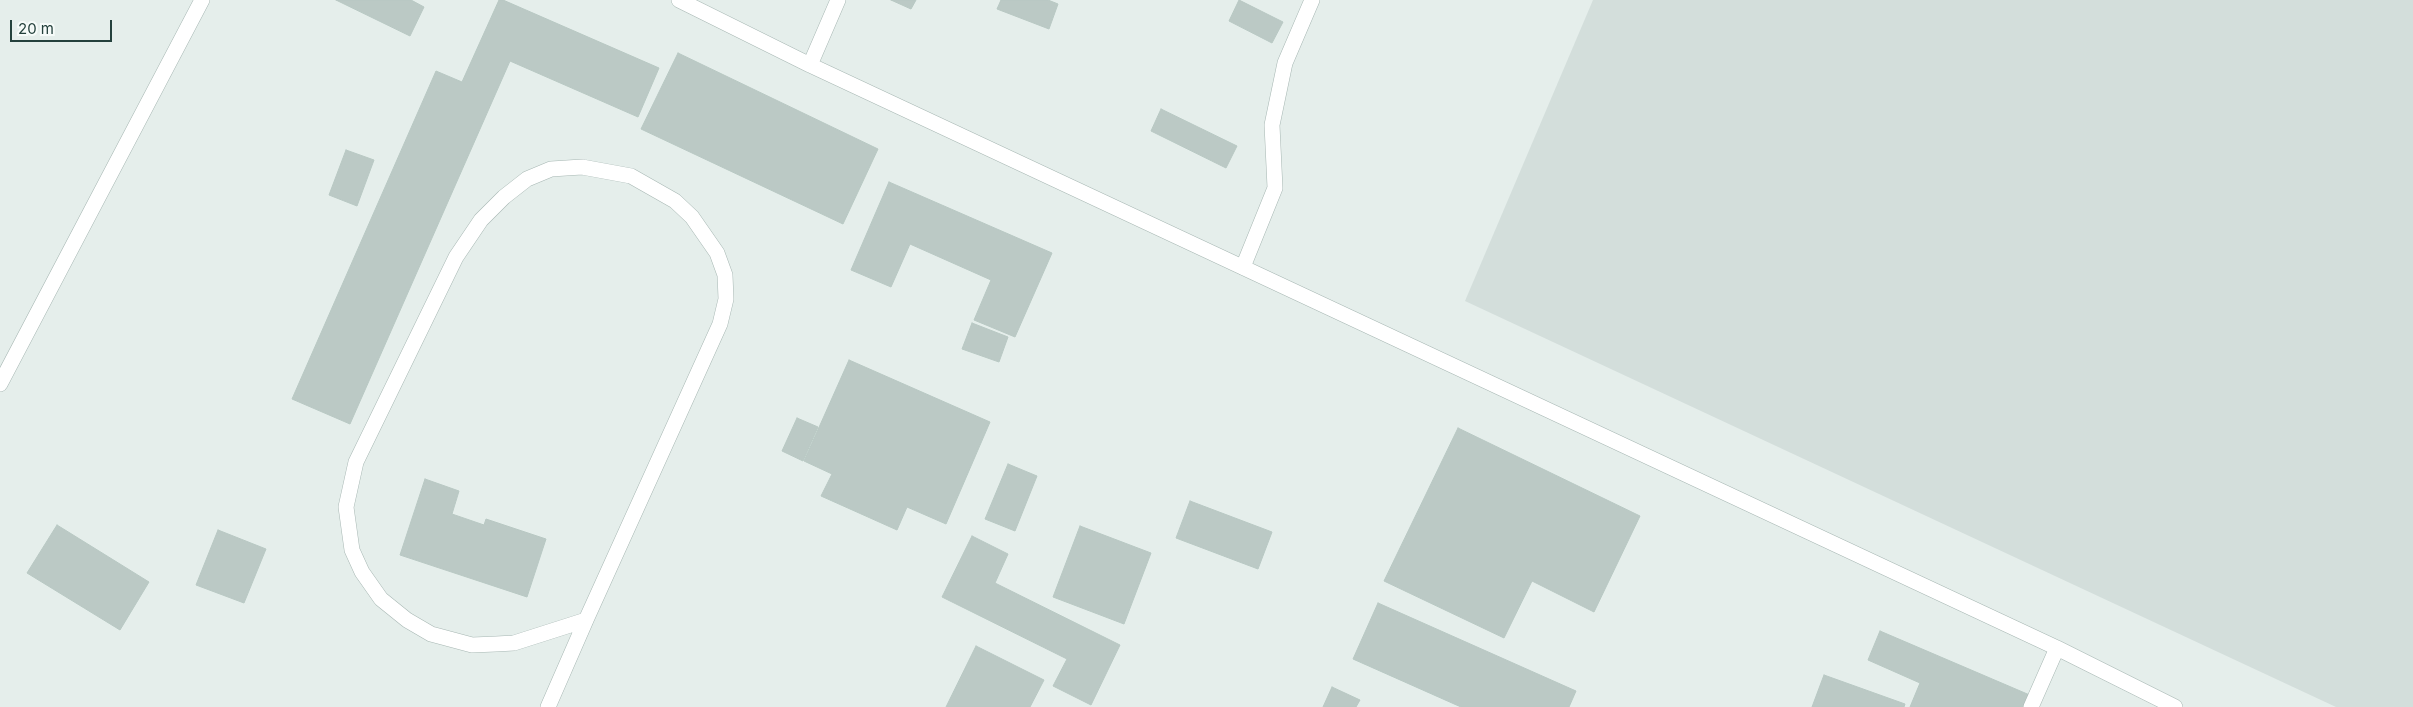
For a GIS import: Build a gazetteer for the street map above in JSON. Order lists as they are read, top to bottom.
{
  "scale_bar": "20 m"
}
